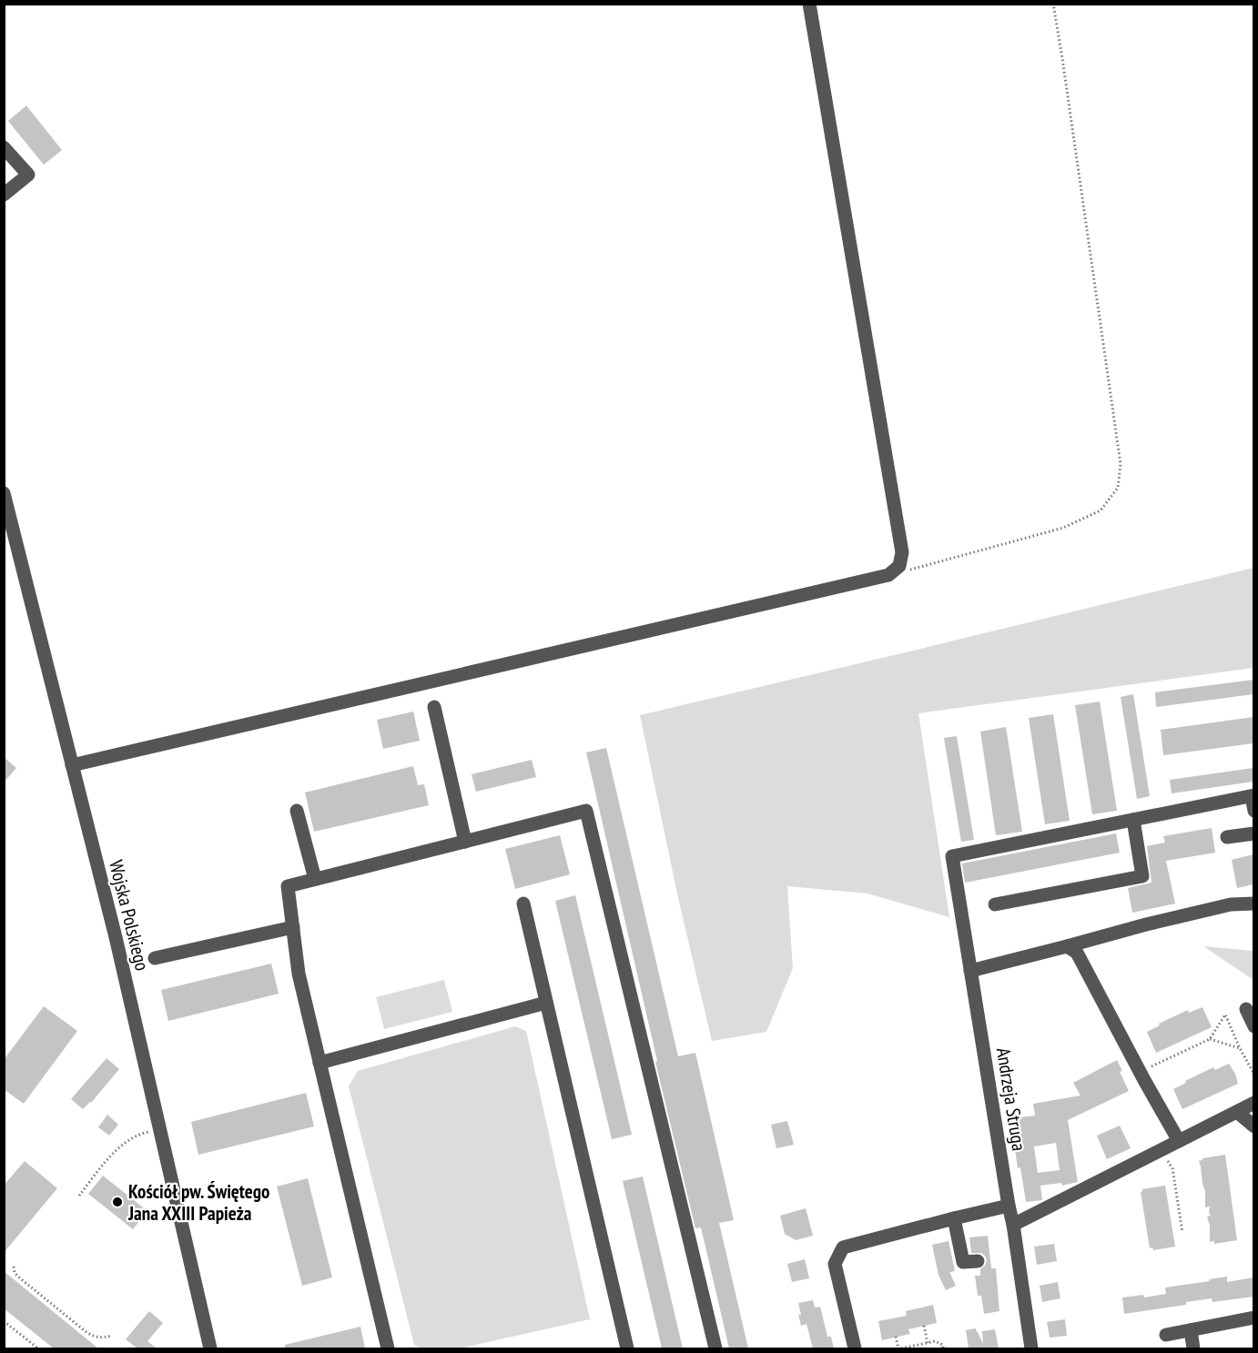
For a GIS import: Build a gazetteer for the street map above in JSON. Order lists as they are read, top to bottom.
{
  "streets": {
    "street": ["Wojska Polskiego", "Andrzeja Struga"]
  },
  "places": ["Kościół pw. Świętego Jana XXIII Papieża"]
}
